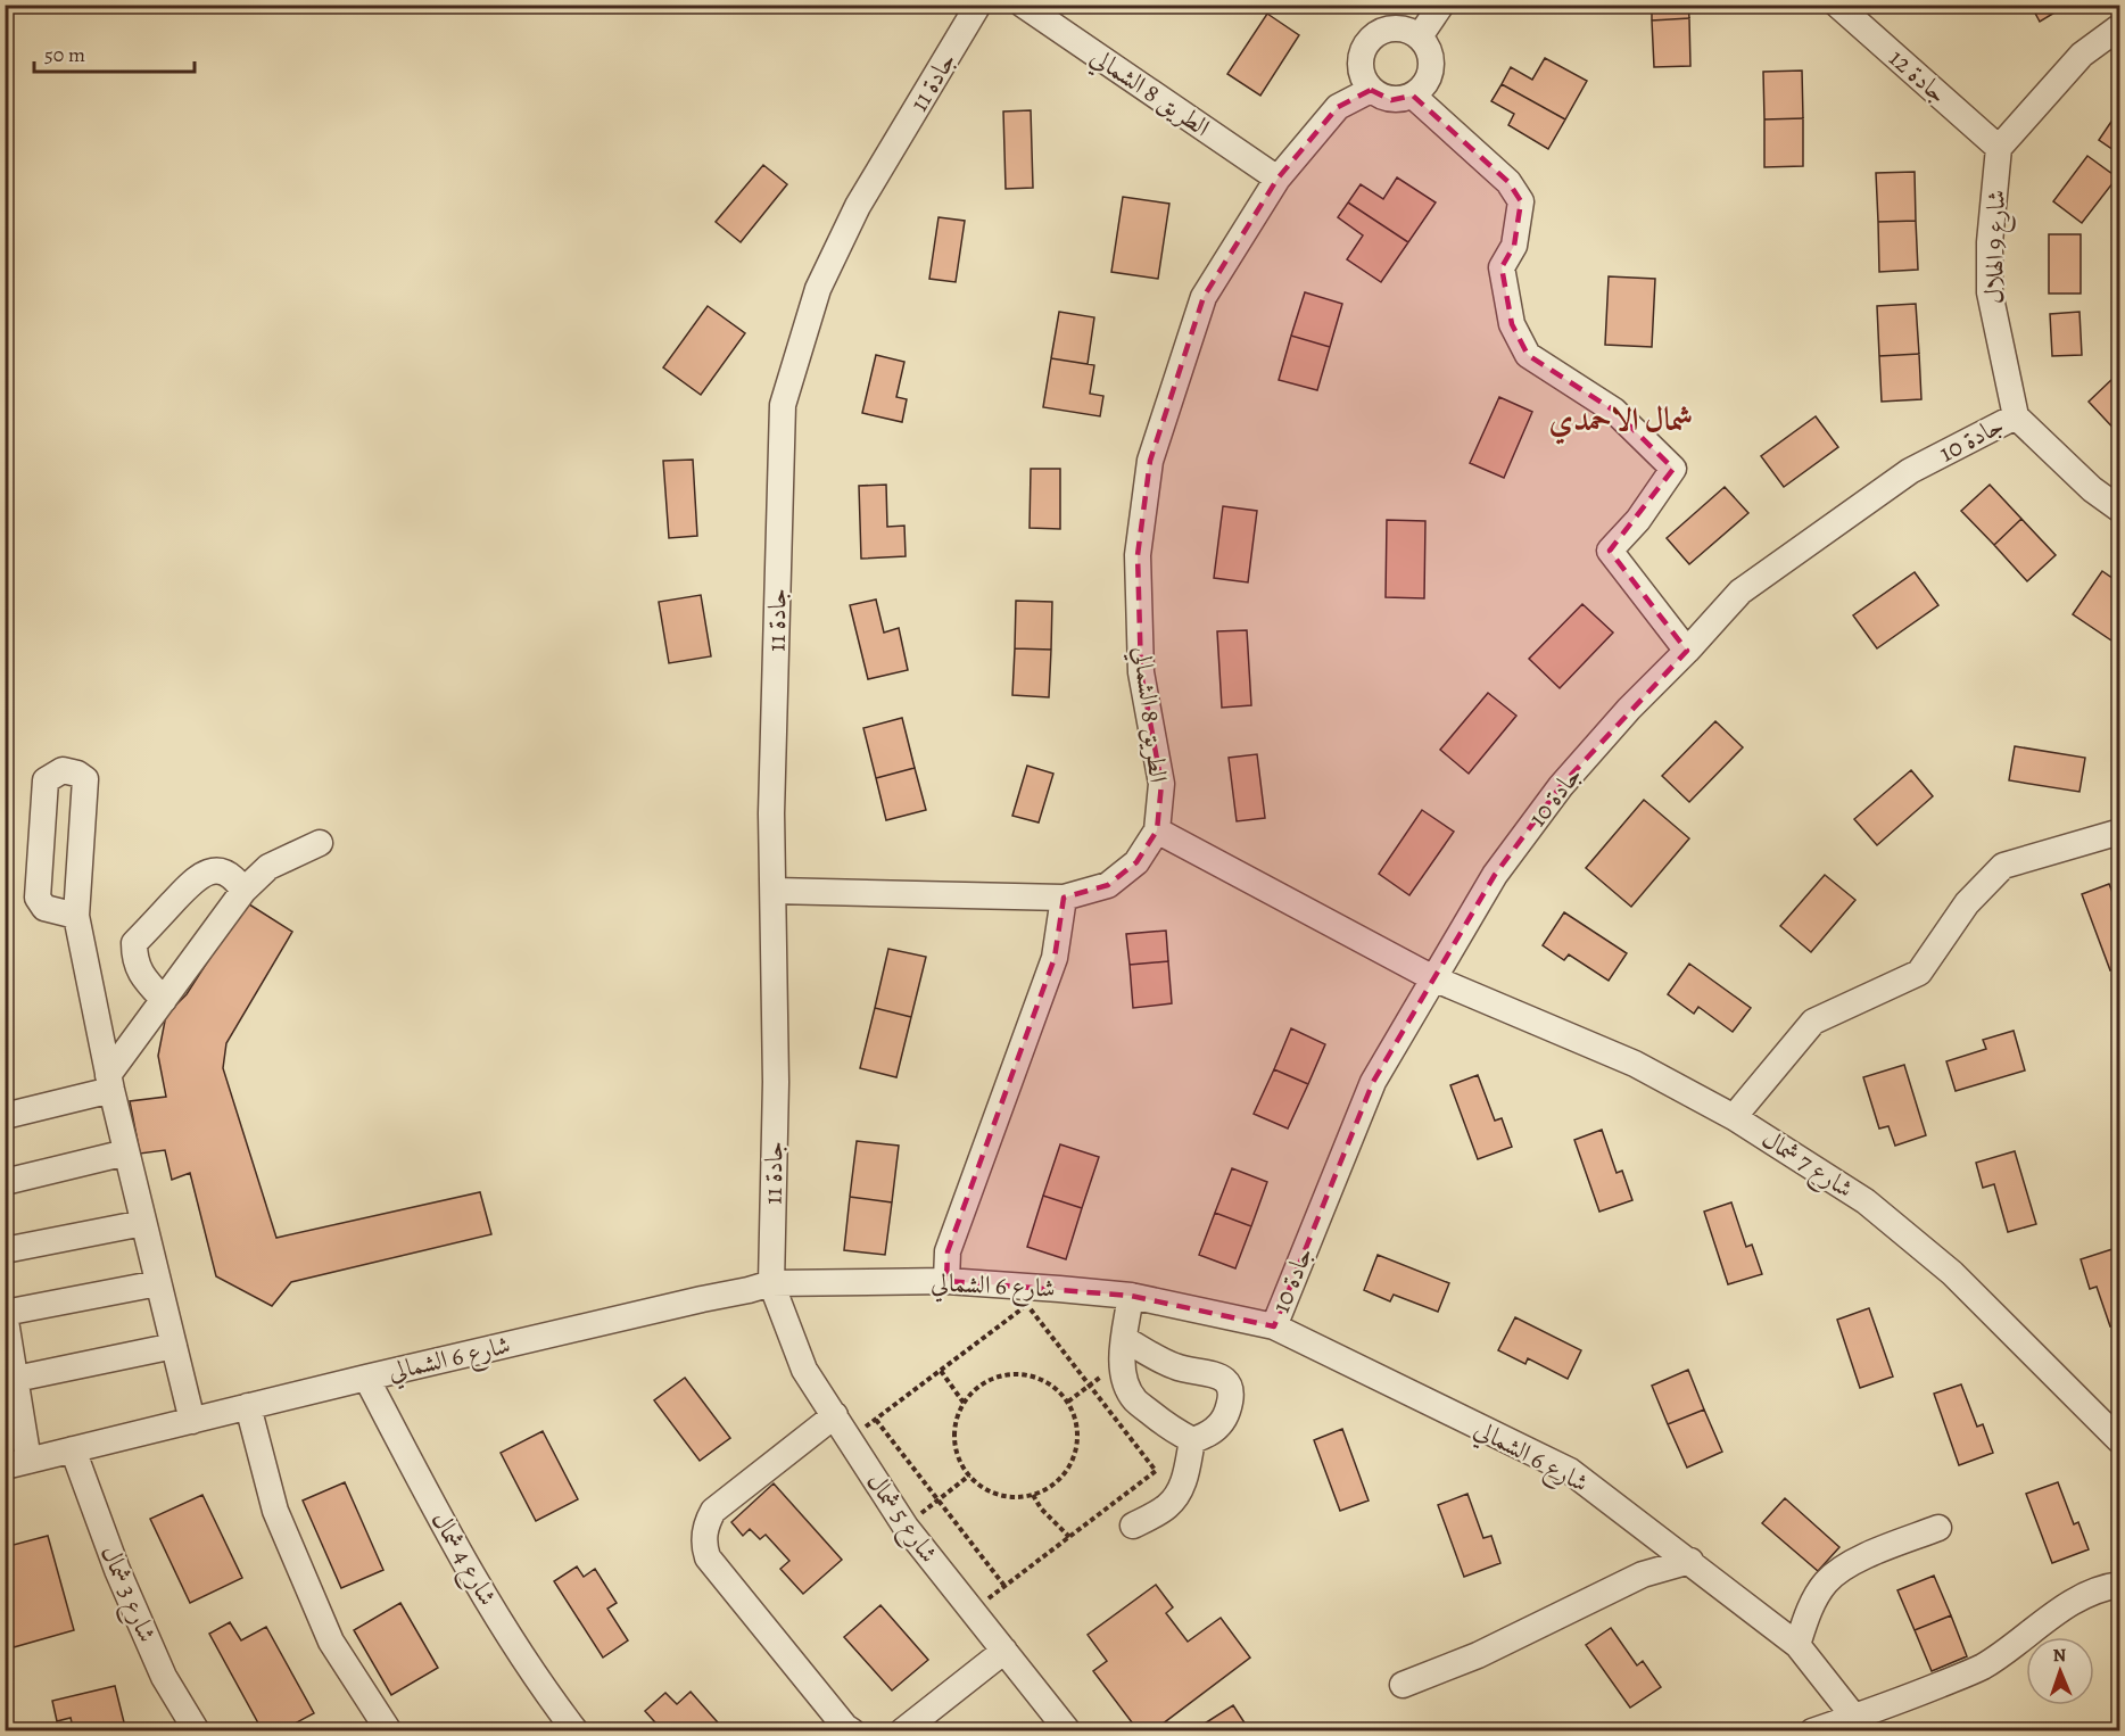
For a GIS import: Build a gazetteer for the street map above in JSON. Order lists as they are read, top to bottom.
{
  "streets": {
    "street": [
      "جادة 12",
      "جادة 11",
      "الطريق 8 الشمالي",
      "شارع 9 الهلال",
      "جادة 10",
      "شارع 7 شمال",
      "شارع 6 الشمالي",
      "شارع 5 شمال",
      "شارع 4 شمال",
      "شارع 3 شمال"
    ]
  },
  "crossings": [
    ["جادة 12", "شارع 9 الهلال"],
    ["جادة 11", "الطريق 8 الشمالي"],
    ["جادة 11", "شارع 6 الشمالي"],
    ["جادة 11", "شارع 5 شمال"],
    ["الطريق 8 الشمالي", "شارع 7 شمال"],
    ["شارع 9 الهلال", "جادة 10"],
    ["جادة 10", "شارع 7 شمال"],
    ["جادة 10", "شارع 6 الشمالي"],
    ["شارع 6 الشمالي", "شارع 5 شمال"],
    ["شارع 6 الشمالي", "شارع 4 شمال"],
    ["شارع 6 الشمالي", "شارع 3 شمال"]
  ],
  "districts": ["شمال الاحمدي"],
  "scale_bar": "50 m",
  "north": "top"
}
